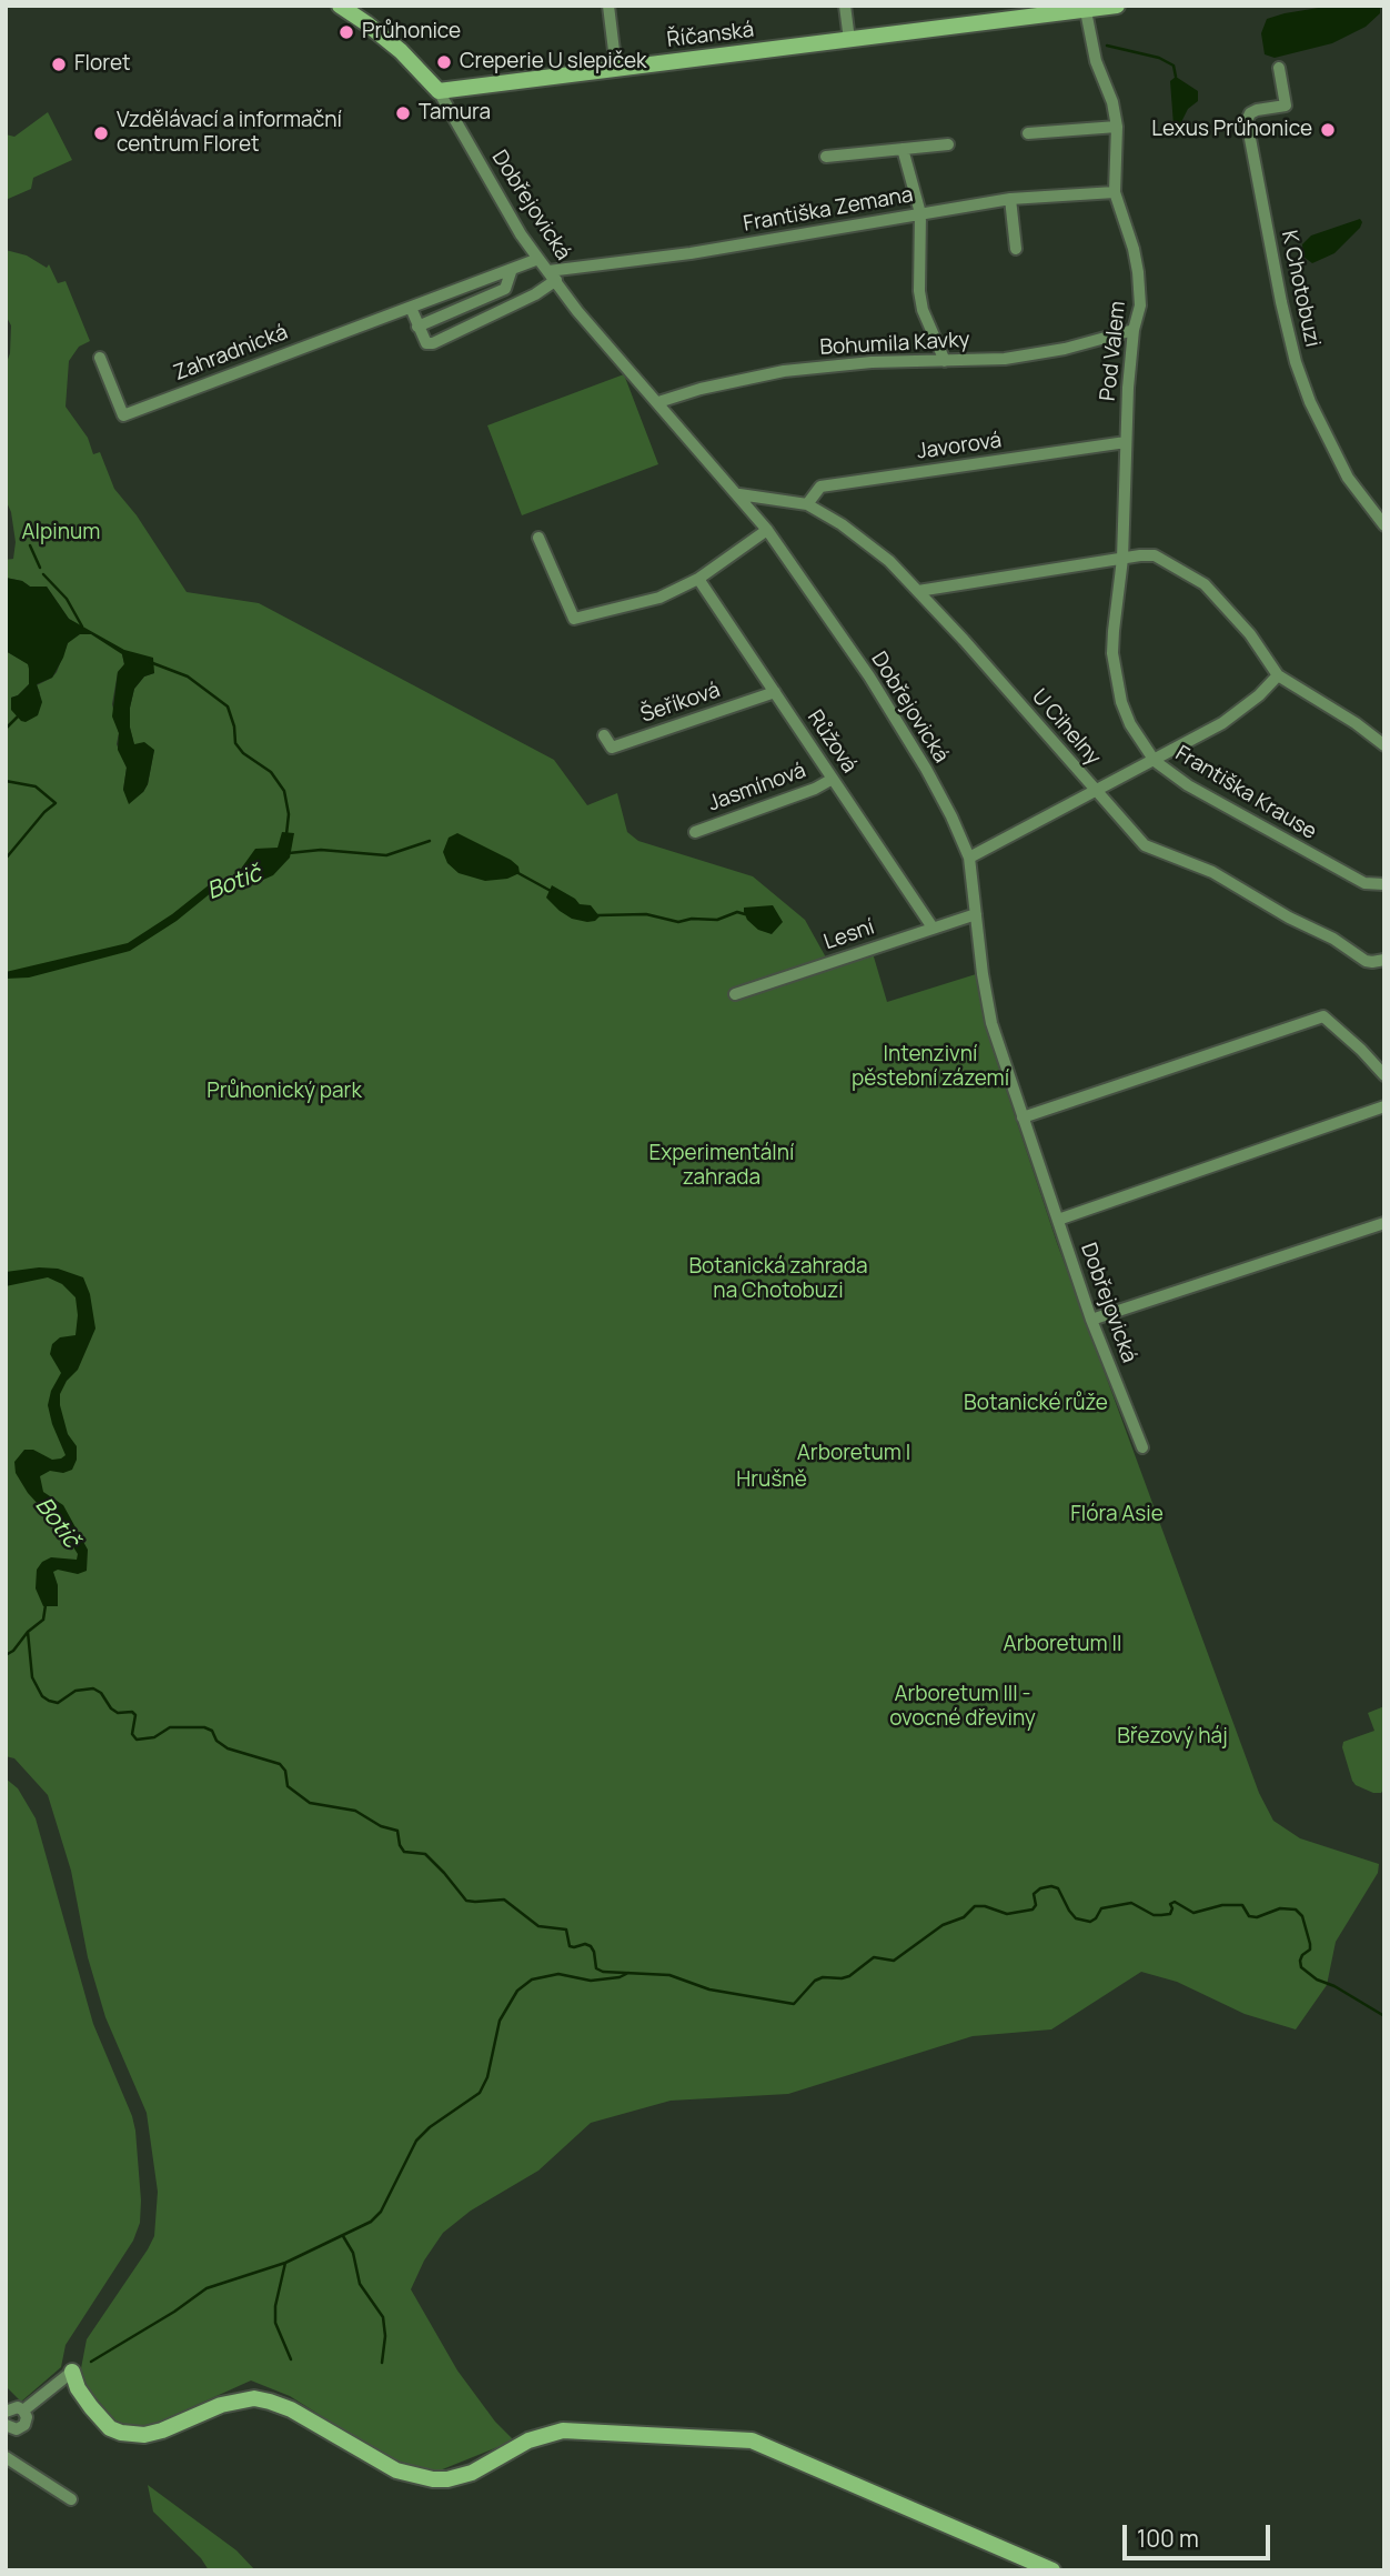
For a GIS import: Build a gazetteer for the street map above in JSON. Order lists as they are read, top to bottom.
{
  "streets": {
    "street": [
      "Říčanská",
      "Dobřejovická",
      "Františka Zemana",
      "K Chotobuzi",
      "Bohumila Kavky",
      "Pod Valem",
      "Zahradnická",
      "Javorová",
      "Šeříková",
      "U Cihelny",
      "Růžová",
      "Jasmínová",
      "Františka Krause",
      "Lesní"
    ]
  },
  "crossings": [
    ["Říčanská", "Dobřejovická"],
    ["Říčanská", "Pod Valem"],
    ["Dobřejovická", "Františka Zemana"],
    ["Dobřejovická", "Bohumila Kavky"],
    ["Dobřejovická", "Zahradnická"],
    ["Dobřejovická", "U Cihelny"],
    ["Dobřejovická", "Lesní"],
    ["Františka Zemana", "Pod Valem"],
    ["Bohumila Kavky", "Pod Valem"],
    ["Pod Valem", "Javorová"],
    ["Pod Valem", "Františka Krause"],
    ["Javorová", "U Cihelny"],
    ["Šeříková", "Růžová"],
    ["Růžová", "Jasmínová"],
    ["Růžová", "Lesní"]
  ],
  "water": ["Botič"],
  "parks": [
    "Alpinum",
    "Intenzivní pěstební zázemí",
    "Průhonický park",
    "Experimentální zahrada",
    "Botanická zahrada na Chotobuzi",
    "Botanické růže",
    "Arboretum I",
    "Hrušně",
    "Flóra Asie",
    "Arboretum II",
    "Arboretum III - ovocné dřeviny",
    "Březový háj"
  ],
  "places": [
    "Průhonice",
    "Creperie U slepiček",
    "Floret",
    "Tamura",
    "Lexus Průhonice",
    "Vzdělávací a informační centrum Floret"
  ],
  "scale_bar": "100 m"
}
